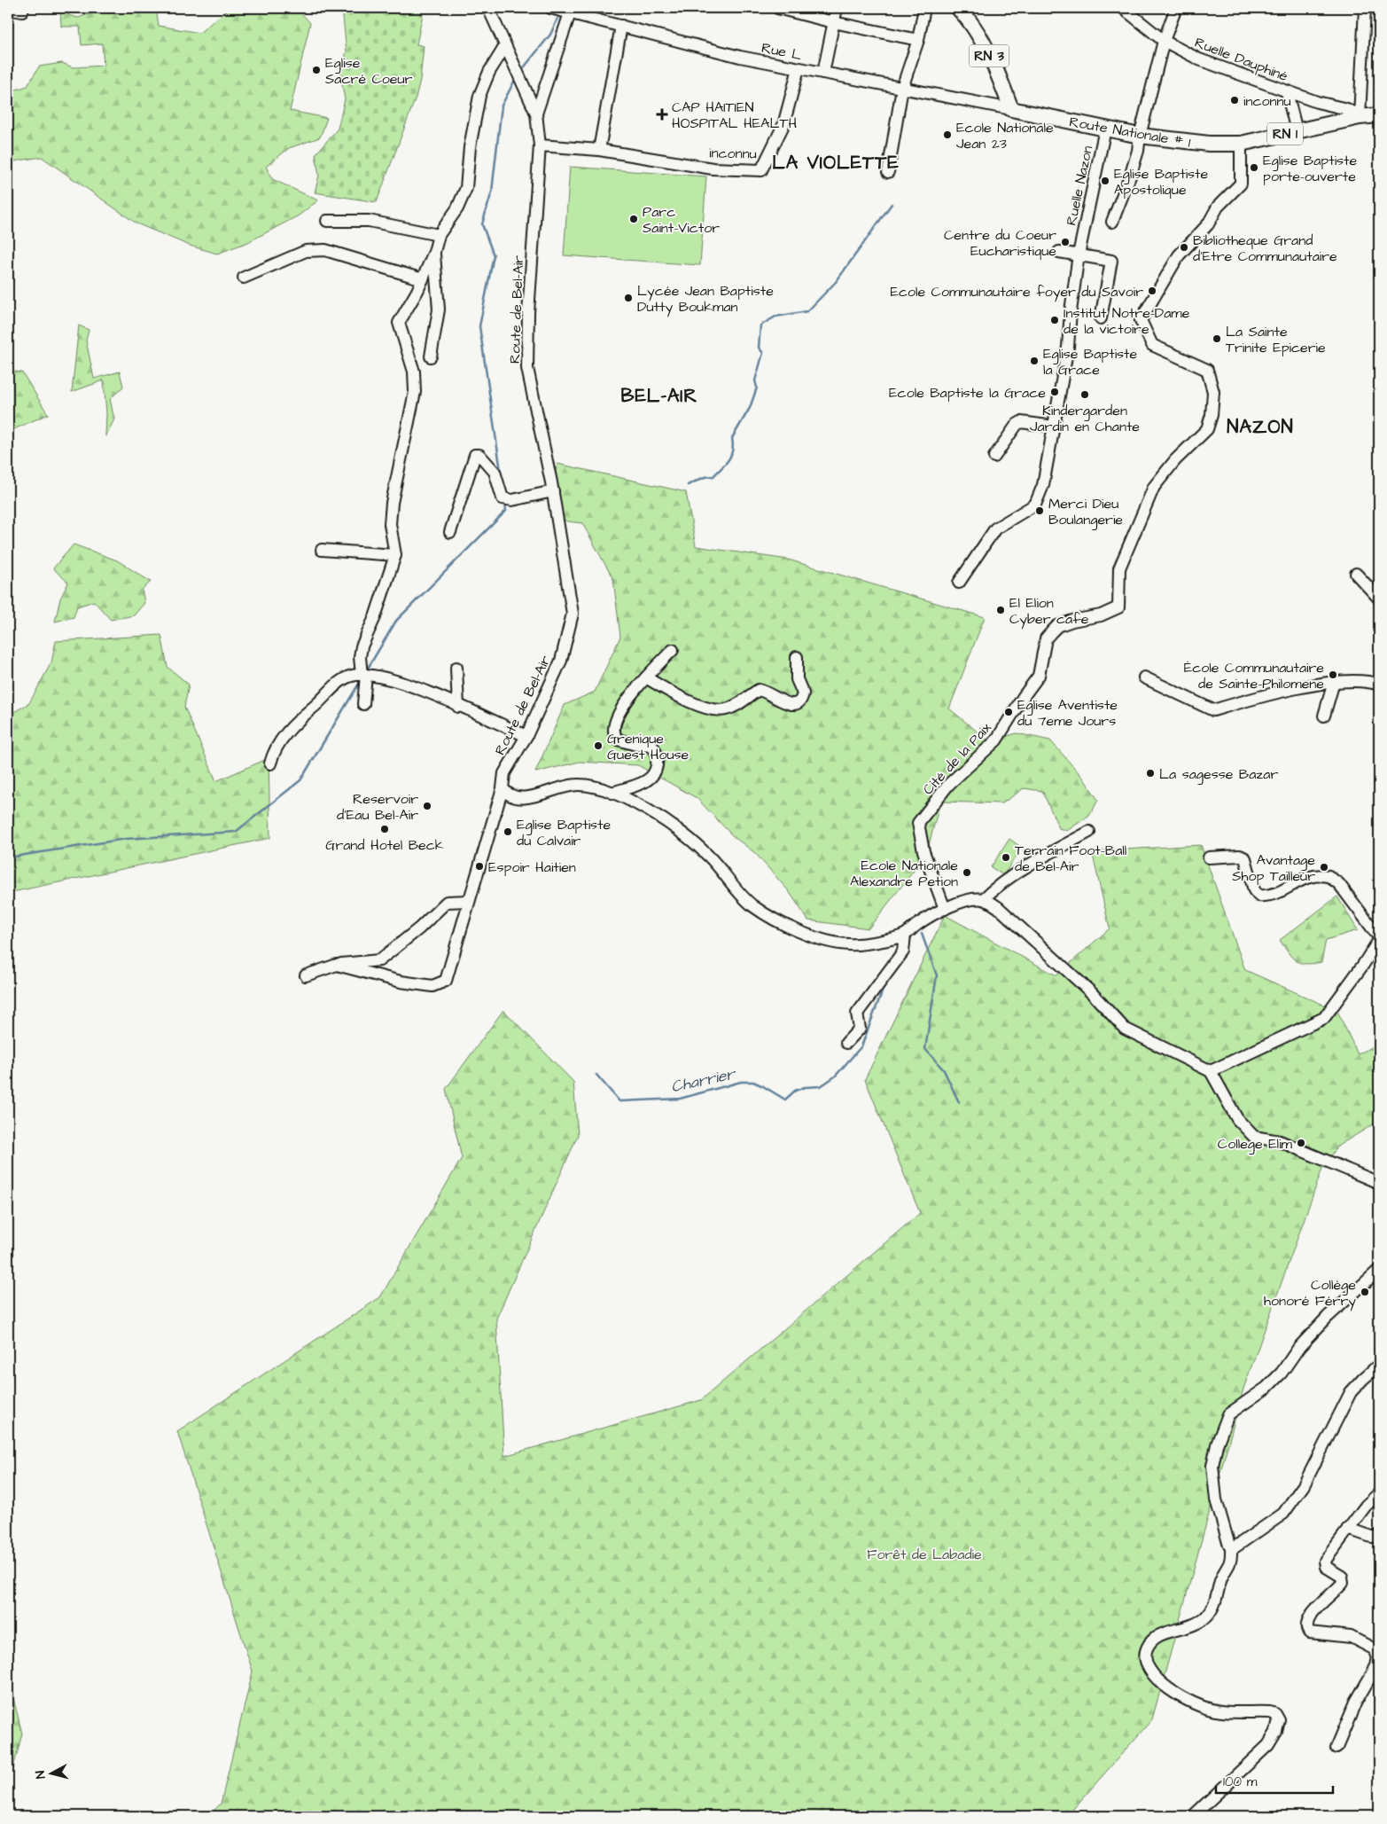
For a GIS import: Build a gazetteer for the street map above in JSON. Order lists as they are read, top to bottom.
{
  "streets": {
    "main road": ["RN 3", "Route Nationale # 1", "RN 1"],
    "street": [
      "Rue L",
      "Ruelle Dauphiné",
      "inconnu",
      "Ruelle Nazon",
      "Route de Bel-Air",
      "Cité de la Paix"
    ]
  },
  "crossings": [
    ["Rue L", "RN 3"],
    ["Rue L", "Route Nationale # 1"],
    ["Rue L", "inconnu"],
    ["RN 3", "Route Nationale # 1"],
    ["Ruelle Dauphiné", "Route Nationale # 1"],
    ["Route Nationale # 1", "Ruelle Nazon"],
    ["Route Nationale # 1", "Cité de la Paix"],
    ["inconnu", "Route de Bel-Air"]
  ],
  "districts": ["LA VIOLETTE", "BEL-AIR", "NAZON"],
  "water": ["Charrier"],
  "parks": ["Forêt de Labadie"],
  "places": {
    "other": [
      "Eglise Sacré Coeur",
      "inconnu",
      "Ecole Nationale Jean 23",
      "Eglise Baptiste porte-ouverte",
      "Eglise Baptiste Apostolique",
      "Parc Saint-Victor",
      "Centre du Coeur Eucharistique",
      "Bibliotheque Grand d'Etre Communautaire",
      "Ecole Communautaire foyer du Savoir",
      "Lycée Jean Baptiste Dutty Boukman",
      "Institut Notre-Dame de la victoire",
      "La Sainte Trinite Epicerie",
      "Eglise Baptiste la Grace",
      "Ecole Baptiste la Grace",
      "Kindergarden Jardin en Chante",
      "Merci Dieu Boulangerie",
      "El Elion Cyber cafe",
      "École Communautaire de Sainte-Philomene",
      "Eglise Aventiste du 7eme Jours",
      "Grenique Guest House",
      "La sagesse Bazar",
      "Reservoir d'Eau Bel-Air",
      "Grand Hotel Beck",
      "Eglise Baptiste du Calvair",
      "Terrain Foot-Ball de Bel-Air",
      "Espoir Haitien",
      "Avantage Shop Tailleur",
      "Ecole Nationale Alexandre Petion",
      "College Elim",
      "Collège honoré Férry"
    ],
    "health": ["CAP HAITIEN HOSPITAL HEALTH"]
  },
  "scale_bar": "100 m",
  "north": "left"
}
